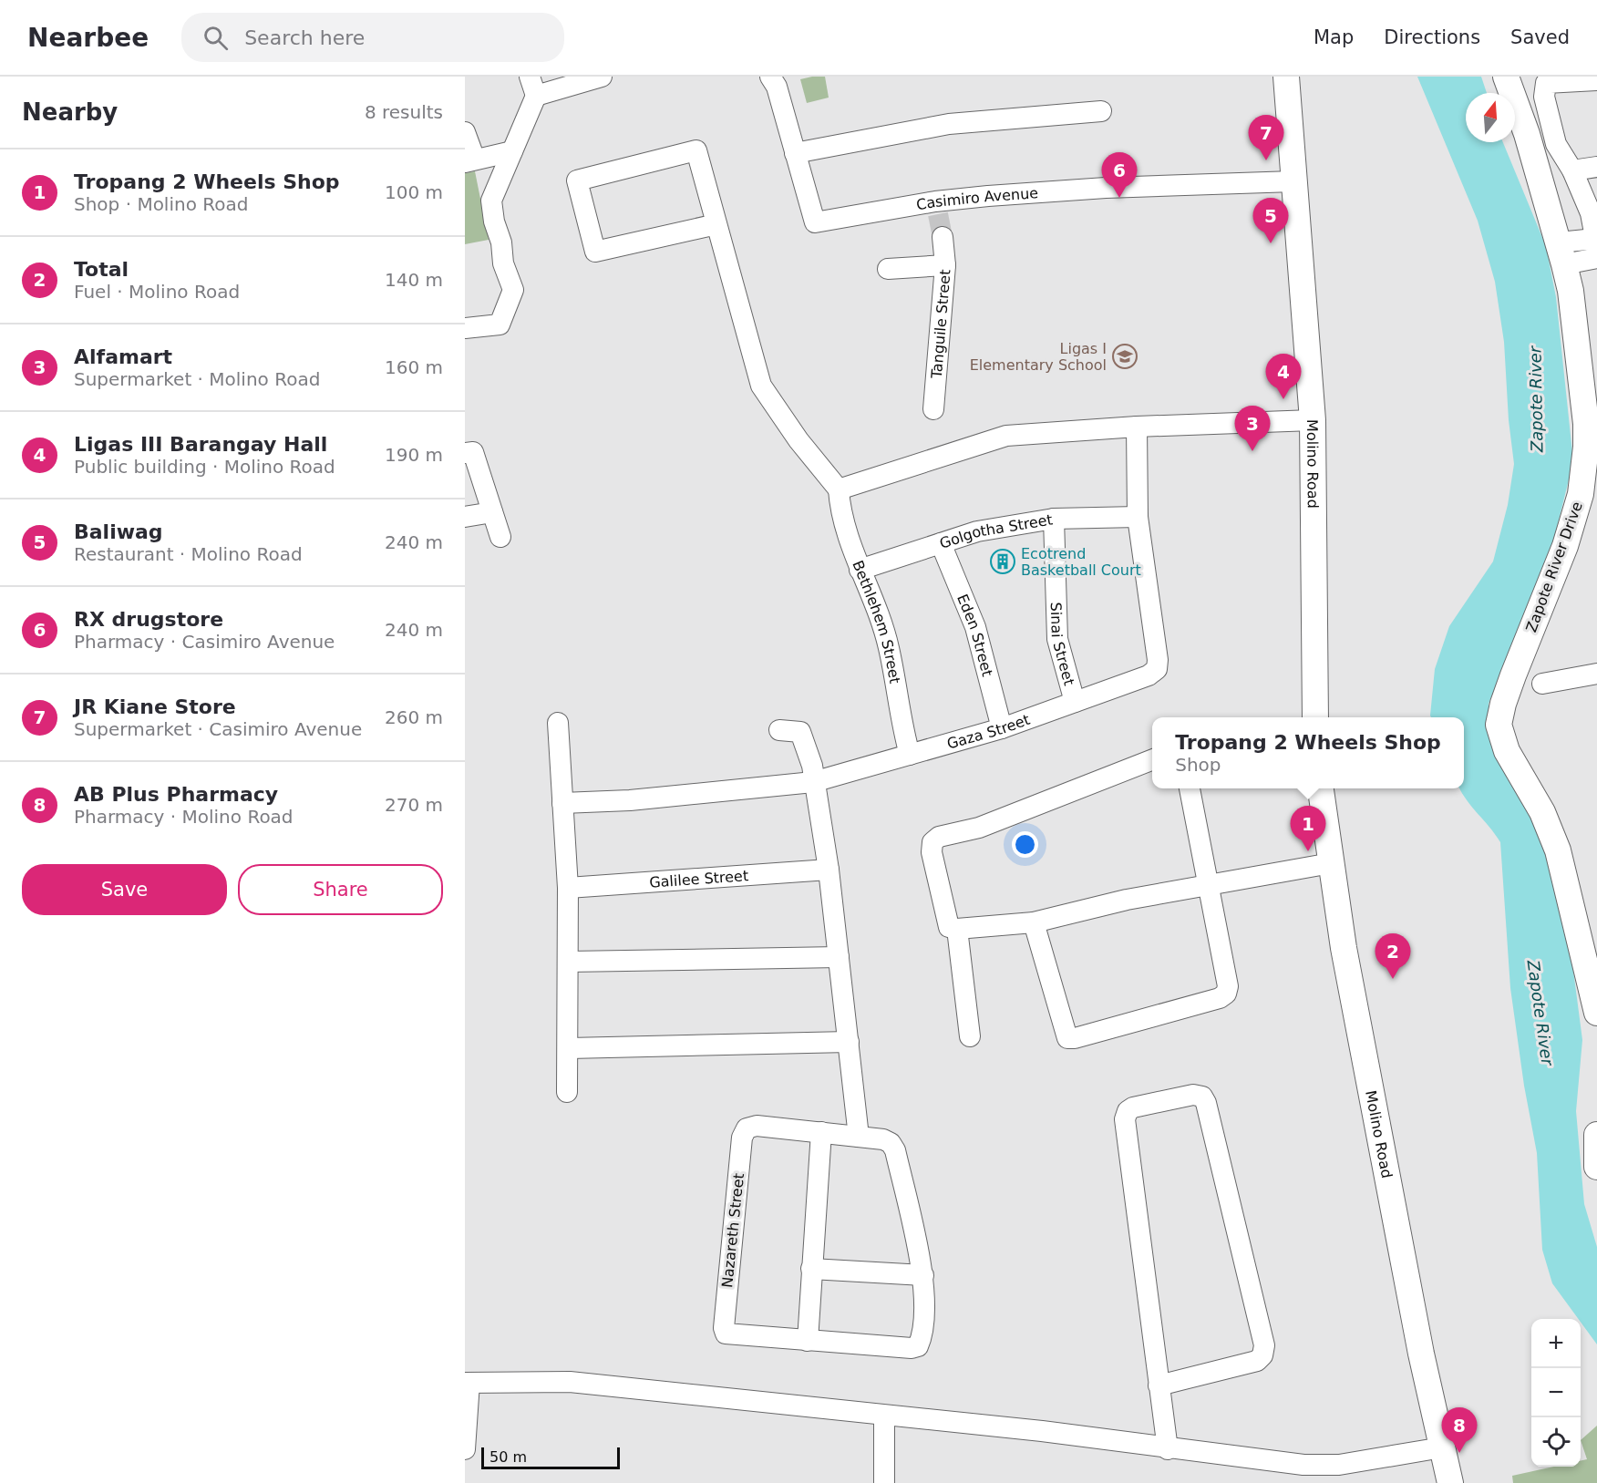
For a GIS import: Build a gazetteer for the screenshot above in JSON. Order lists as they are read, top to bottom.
{
  "streets": {
    "main road": ["Molino Road", "Zapote River Drive"],
    "street": [
      "Casimiro Avenue",
      "Tanguile Street",
      "Golgotha Street",
      "Bethlehem Street",
      "Eden Street",
      "Sinai Street",
      "Gaza Street",
      "Galilee Street",
      "Nazareth Street"
    ]
  },
  "crossings": [
    ["Casimiro Avenue", "Molino Road"],
    ["Golgotha Street", "Bethlehem Street"],
    ["Golgotha Street", "Eden Street"],
    ["Golgotha Street", "Sinai Street"],
    ["Golgotha Street", "Gaza Street"],
    ["Bethlehem Street", "Gaza Street"],
    ["Eden Street", "Gaza Street"],
    ["Sinai Street", "Gaza Street"]
  ],
  "water": ["Zapote River"],
  "places": {
    "school or university": ["Ligas I Elementary School"],
    "building": ["Ecotrend Basketball Court"]
  },
  "scale_bar": "50 m",
  "north": "top",
  "page": {
    "header": "Nearbee",
    "search": "Search here",
    "nav": ["Map", "Directions", "Saved"],
    "heading": ["Nearby", "8 results"],
    "pins": [
      "7",
      "6",
      "5",
      "4",
      "3",
      "1",
      "2",
      "8"
    ],
    "list": [
      {
        "mark": "1",
        "name": "Tropang 2 Wheels Shop",
        "note": "Shop · Molino Road",
        "value": "100 m"
      },
      {
        "mark": "2",
        "name": "Total",
        "note": "Fuel · Molino Road",
        "value": "140 m"
      },
      {
        "mark": "3",
        "name": "Alfamart",
        "note": "Supermarket · Molino Road",
        "value": "160 m"
      },
      {
        "mark": "4",
        "name": "Ligas III Barangay Hall",
        "note": "Public building · Molino Road",
        "value": "190 m"
      },
      {
        "mark": "5",
        "name": "Baliwag",
        "note": "Restaurant · Molino Road",
        "value": "240 m"
      },
      {
        "mark": "6",
        "name": "RX drugstore",
        "note": "Pharmacy · Casimiro Avenue",
        "value": "240 m"
      },
      {
        "mark": "7",
        "name": "JR Kiane Store",
        "note": "Supermarket · Casimiro Avenue",
        "value": "260 m"
      },
      {
        "mark": "8",
        "name": "AB Plus Pharmacy",
        "note": "Pharmacy · Molino Road",
        "value": "270 m"
      }
    ],
    "popup": ["Tropang 2 Wheels Shop", "Shop"],
    "buttons": ["Save", "Share"],
    "map_buttons": ["+", "−"],
    "scale": "50 m"
  }
}
